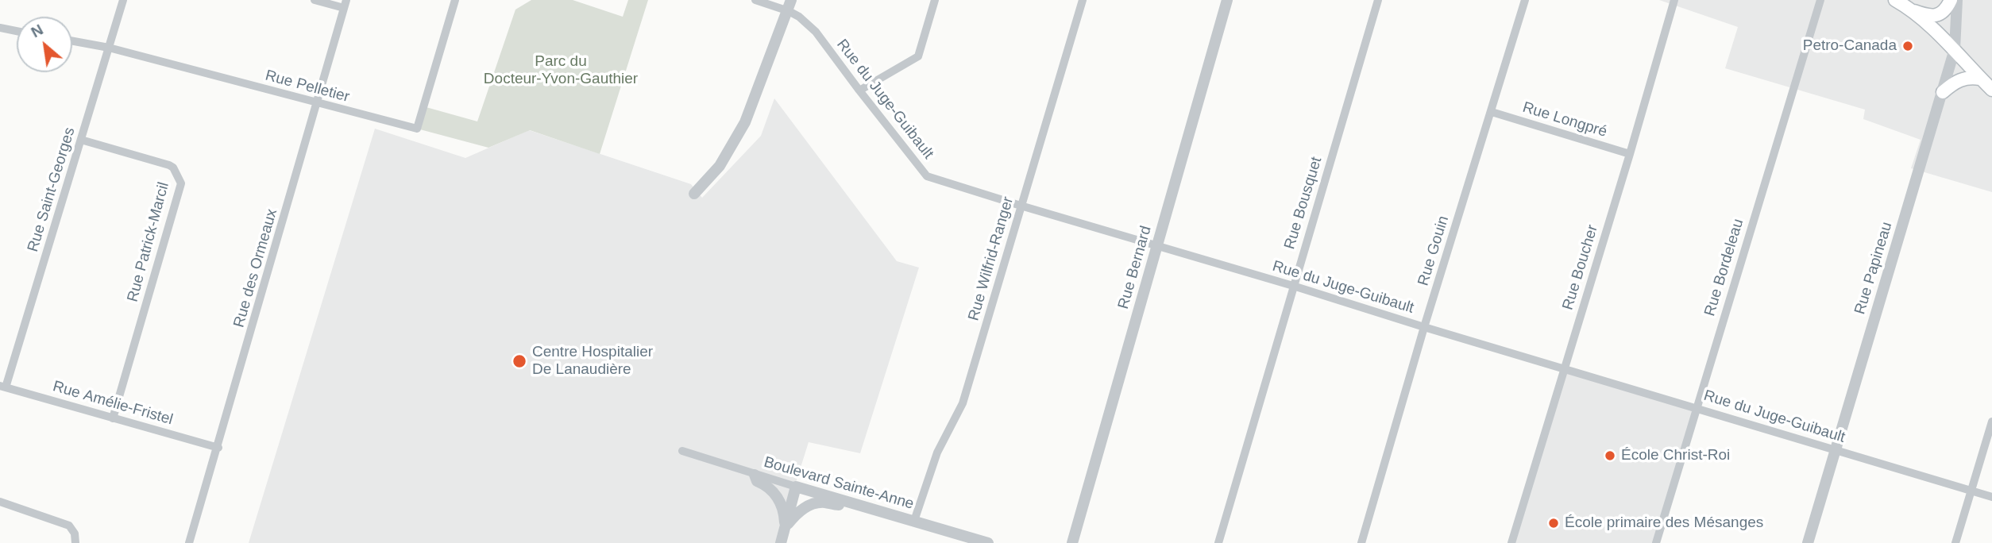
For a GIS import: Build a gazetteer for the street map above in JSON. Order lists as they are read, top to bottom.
{
  "streets": {
    "street": [
      "Rue Pelletier",
      "Rue du Juge-Guibault",
      "Rue Longpré",
      "Rue Saint-Georges",
      "Rue Bousquet",
      "Rue Patrick-Marcil",
      "Rue Gouin",
      "Rue Wilfrid-Ranger",
      "Rue Bernard",
      "Rue Boucher",
      "Rue Bordeleau",
      "Rue des Ormeaux",
      "Rue Papineau",
      "Rue Amélie-Fristel",
      "Boulevard Sainte-Anne"
    ]
  },
  "crossings": [
    ["Rue Pelletier", "Rue Saint-Georges"],
    ["Rue Pelletier", "Rue des Ormeaux"],
    ["Rue du Juge-Guibault", "Rue Bousquet"],
    ["Rue du Juge-Guibault", "Rue Gouin"],
    ["Rue du Juge-Guibault", "Rue Wilfrid-Ranger"],
    ["Rue du Juge-Guibault", "Rue Bernard"],
    ["Rue du Juge-Guibault", "Rue Boucher"],
    ["Rue du Juge-Guibault", "Rue Bordeleau"],
    ["Rue du Juge-Guibault", "Rue Papineau"],
    ["Rue Longpré", "Rue Gouin"],
    ["Rue Longpré", "Rue Boucher"],
    ["Rue Saint-Georges", "Rue Patrick-Marcil"],
    ["Rue Saint-Georges", "Rue Amélie-Fristel"],
    ["Rue Patrick-Marcil", "Rue Amélie-Fristel"],
    ["Rue Wilfrid-Ranger", "Boulevard Sainte-Anne"],
    ["Rue des Ormeaux", "Rue Amélie-Fristel"]
  ],
  "parks": ["Parc du Docteur-Yvon-Gauthier"],
  "places": [
    "Petro-Canada",
    "Centre Hospitalier De Lanaudière",
    "École Christ-Roi",
    "École primaire des Mésanges"
  ],
  "north": "top left"
}
